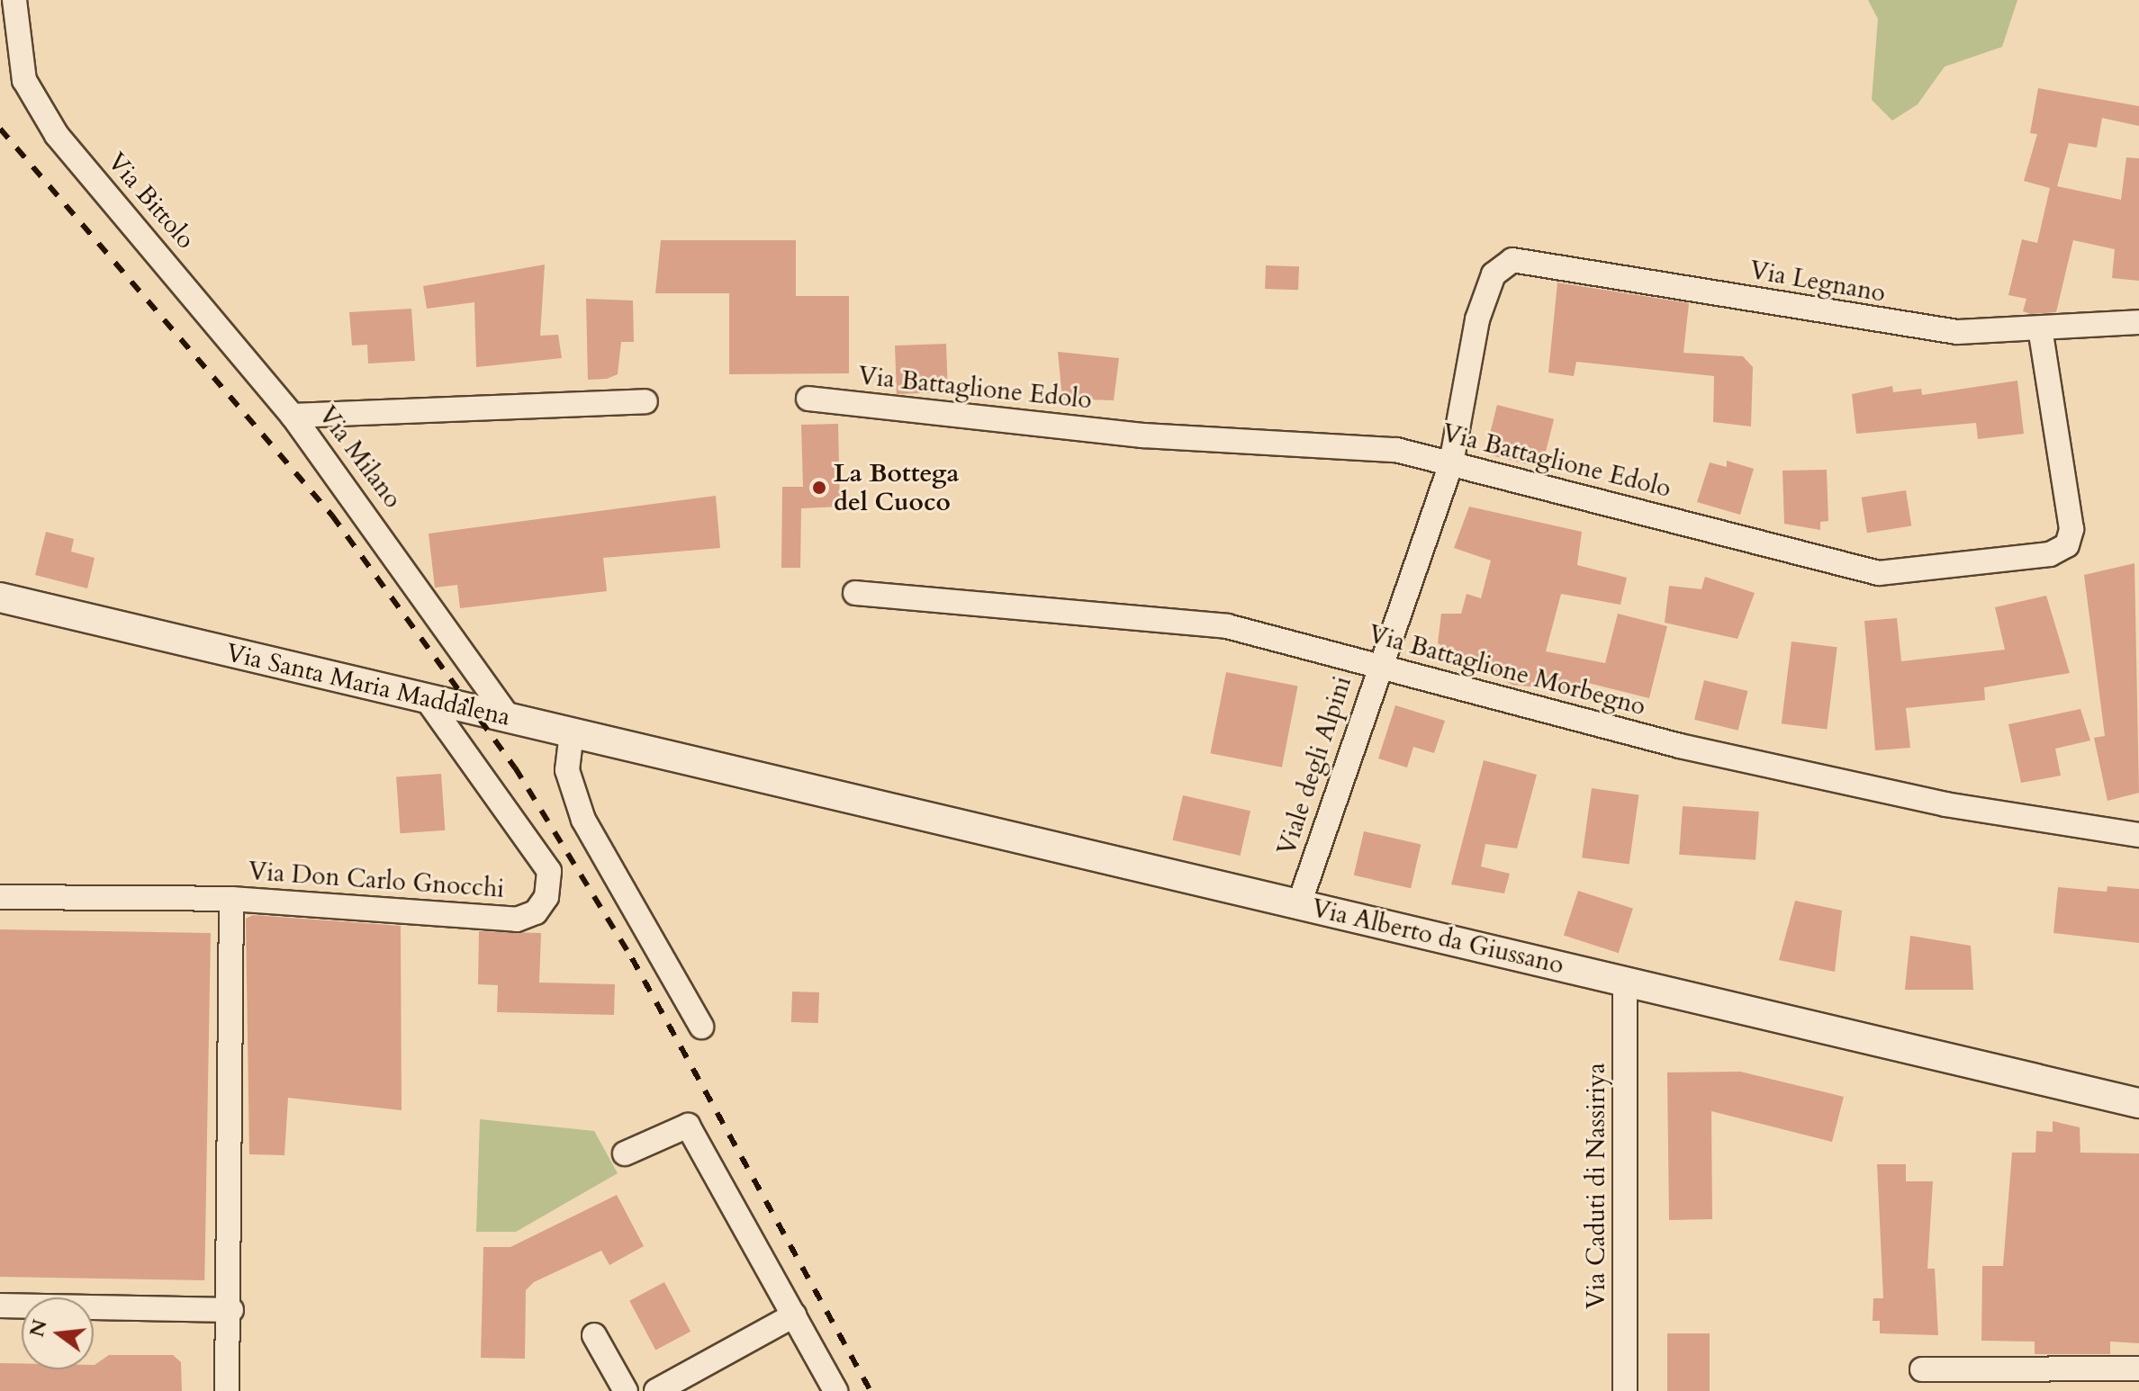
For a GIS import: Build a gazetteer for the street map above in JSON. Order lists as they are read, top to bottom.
{
  "streets": {
    "street": [
      "Via Bittolo",
      "Via Legnano",
      "Via Battaglione Edolo",
      "Via Milano",
      "Via Battaglione Morbegno",
      "Via Santa Maria Maddalena",
      "Viale degli Alpini",
      "Via Don Carlo Gnocchi",
      "Via Alberto da Giussano",
      "Via Caduti di Nassiriya"
    ]
  },
  "crossings": [
    ["Via Bittolo", "Via Milano"],
    ["Via Legnano", "Via Battaglione Edolo"],
    ["Via Legnano", "Viale degli Alpini"],
    ["Via Battaglione Edolo", "Viale degli Alpini"],
    ["Via Milano", "Via Santa Maria Maddalena"],
    ["Via Battaglione Morbegno", "Viale degli Alpini"],
    ["Via Santa Maria Maddalena", "Via Don Carlo Gnocchi"],
    ["Via Santa Maria Maddalena", "Via Alberto da Giussano"],
    ["Viale degli Alpini", "Via Alberto da Giussano"],
    ["Via Alberto da Giussano", "Via Caduti di Nassiriya"]
  ],
  "places": ["La Bottega del Cuoco"],
  "north": "left"
}
